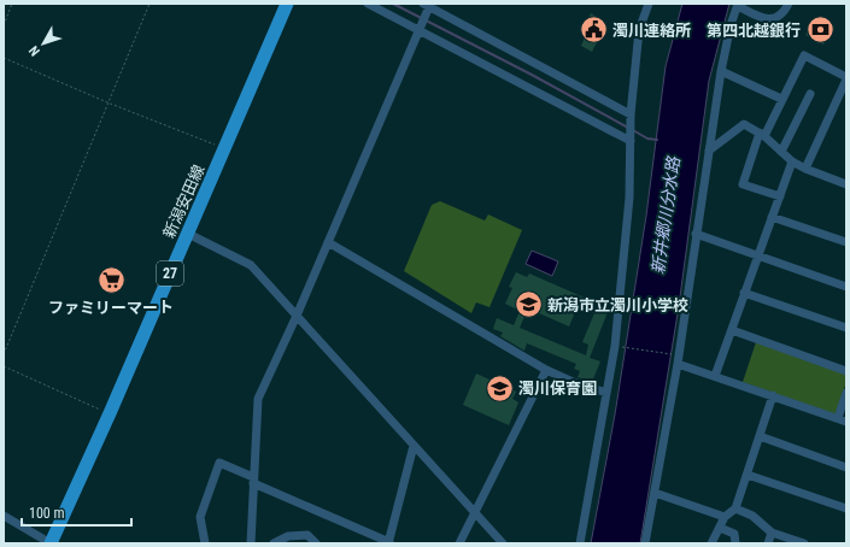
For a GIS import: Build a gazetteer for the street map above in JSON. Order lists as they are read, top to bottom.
{
  "streets": {
    "main road": ["新潟安田線", "27"]
  },
  "water": ["新井郷川分水路"],
  "places": {
    "public building": ["濁川連絡所"],
    "bank": ["第四北越銀行"],
    "supermarket": ["ファミリーマート"],
    "school or university": ["新潟市立濁川小学校", "濁川保育園"]
  },
  "scale_bar": "100 m",
  "north": "bottom left"
}
